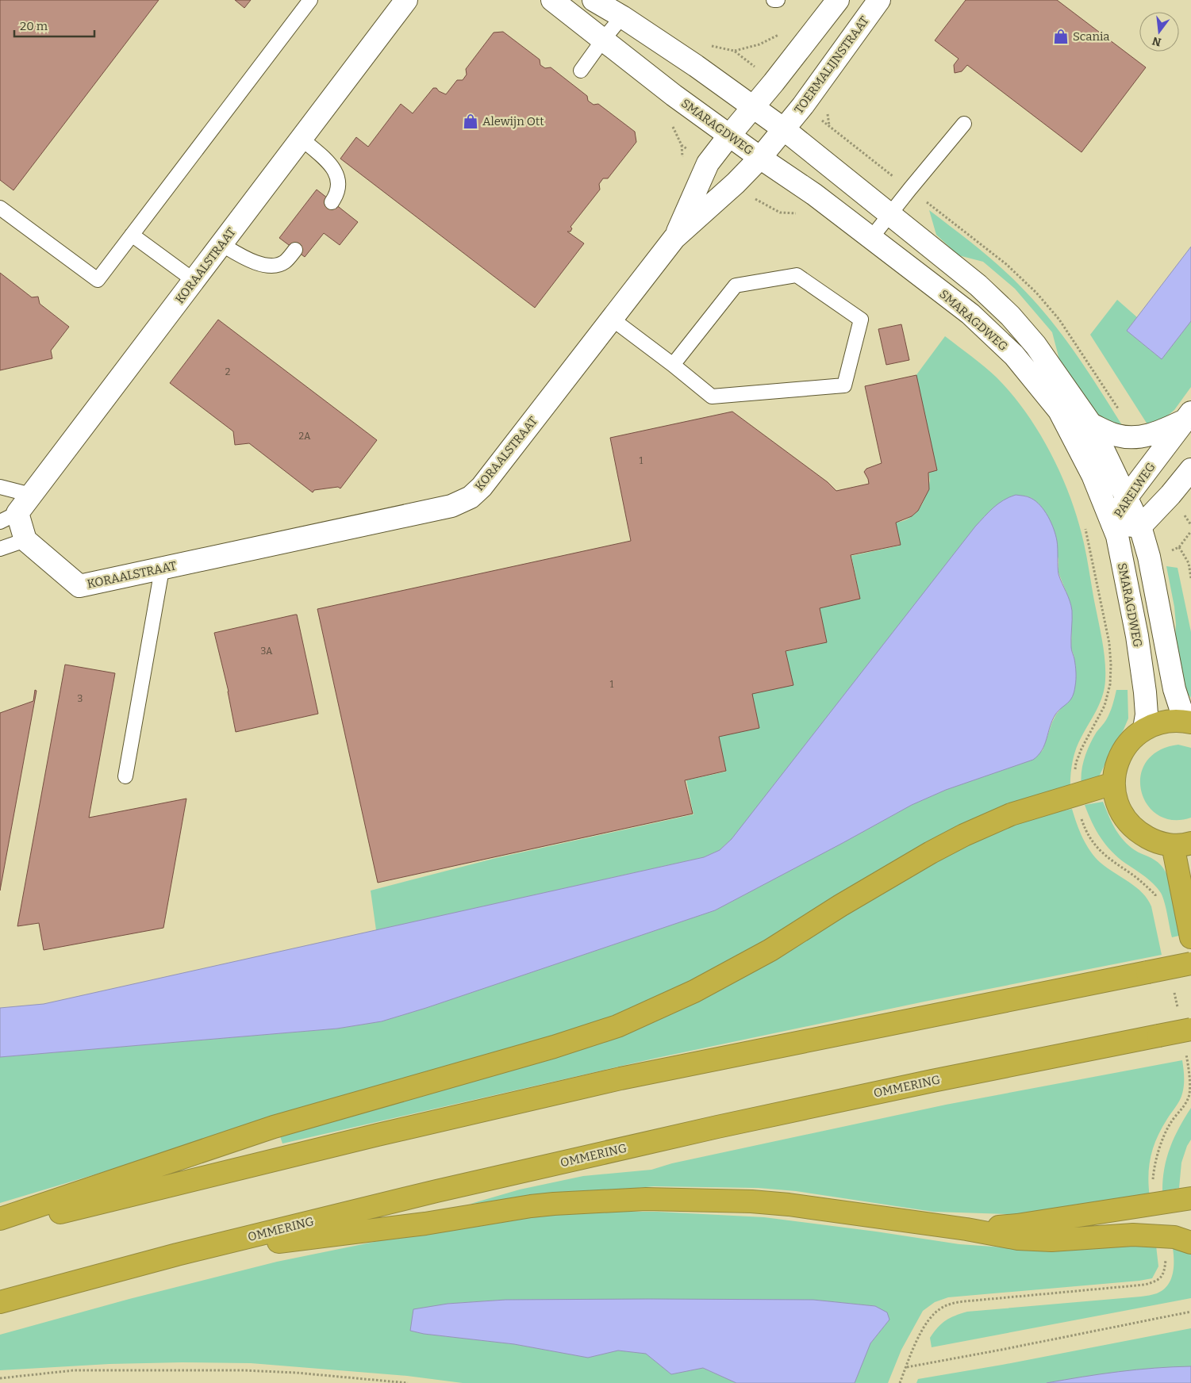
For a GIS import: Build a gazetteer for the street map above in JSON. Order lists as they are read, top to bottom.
{
  "streets": {
    "highway": ["OMMERING"],
    "street": [
      "TOERMALIJNSTRAAT",
      "SMARAGDWEG",
      "KORAALSTRAAT",
      "PARELWEG"
    ]
  },
  "crossings": [
    ["TOERMALIJNSTRAAT", "SMARAGDWEG"],
    ["TOERMALIJNSTRAAT", "KORAALSTRAAT"],
    ["SMARAGDWEG", "KORAALSTRAAT"],
    ["SMARAGDWEG", "PARELWEG"]
  ],
  "places": {
    "shop": ["Scania", "Alewijn Ott"]
  },
  "house_numbers": [
    "2",
    "2A",
    "1",
    "3A",
    "1",
    "3"
  ],
  "scale_bar": "20 m",
  "north": "bottom"
}
